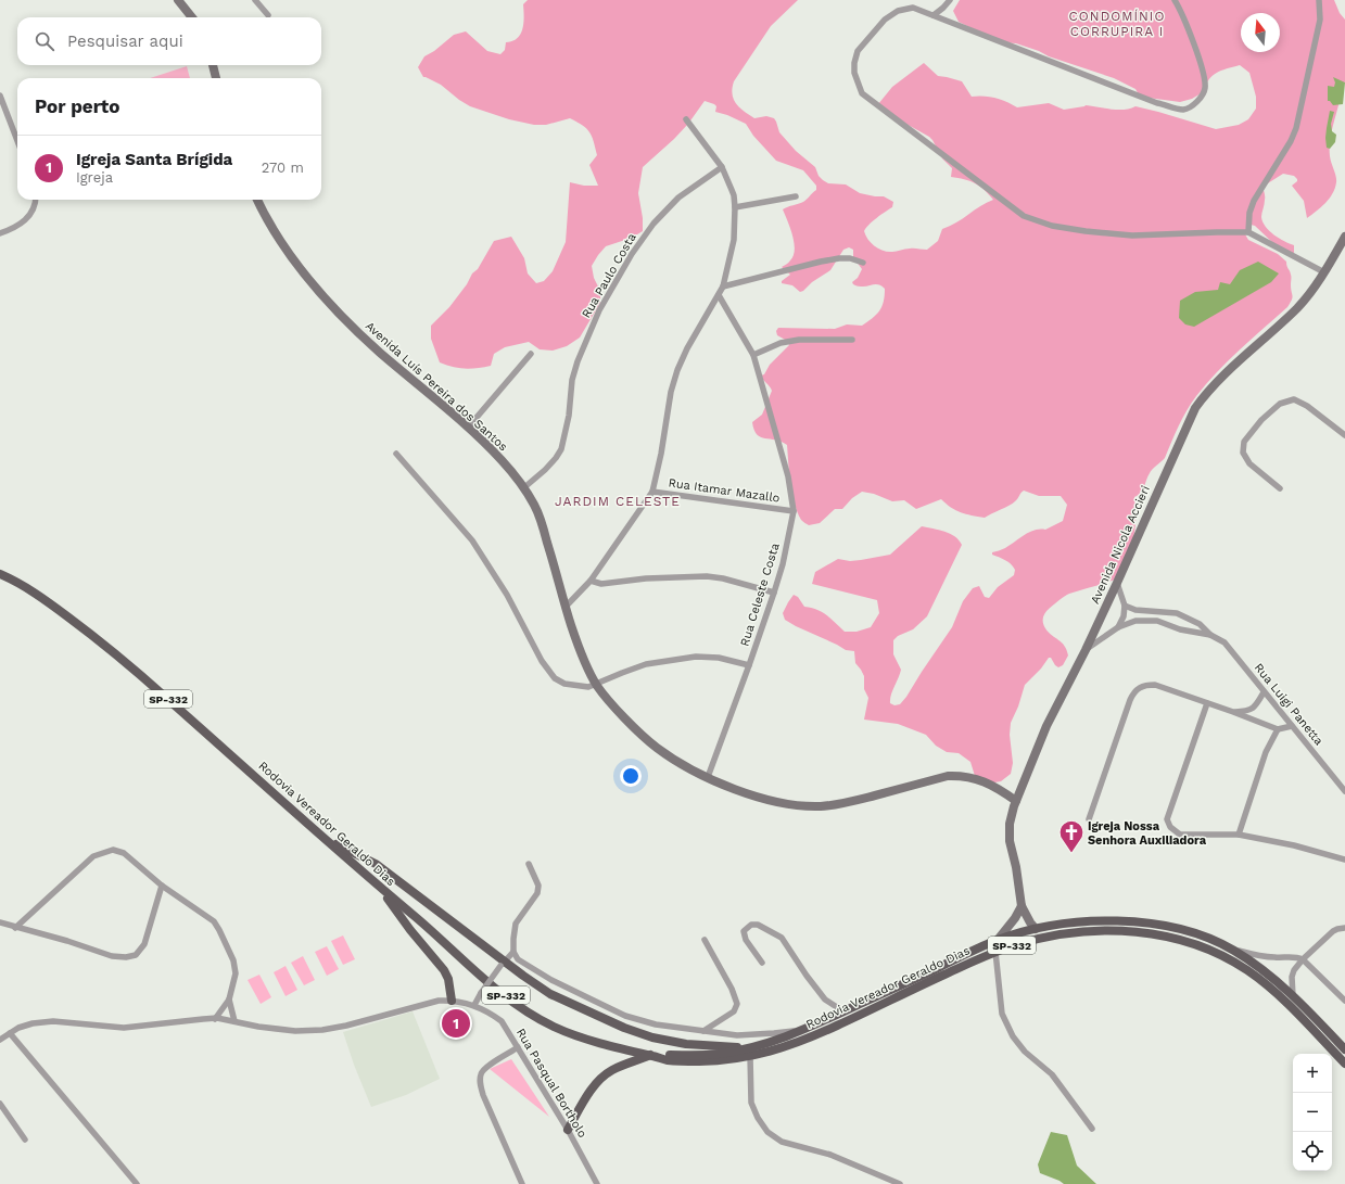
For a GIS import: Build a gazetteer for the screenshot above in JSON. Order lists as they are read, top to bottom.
{
  "streets": {
    "main road": ["SP-332", "Rodovia Vereador Geraldo Dias"],
    "street": [
      "Rua Paulo Costa",
      "Avenida Luís Pereira dos Santos",
      "Rua Itamar Mazallo",
      "Avenida Nicola Accieri",
      "Rua Celeste Costa",
      "Rua Luigi Panetta",
      "Rua Pasqual Bortholo"
    ]
  },
  "crossings": [
    ["Rua Paulo Costa", "Avenida Luís Pereira dos Santos"],
    ["Avenida Luís Pereira dos Santos", "Avenida Nicola Accieri"],
    ["Avenida Luís Pereira dos Santos", "Rua Celeste Costa"],
    ["Rua Itamar Mazallo", "Rua Celeste Costa"],
    ["Avenida Nicola Accieri", "Rua Luigi Panetta"],
    ["Avenida Nicola Accieri", "Rodovia Vereador Geraldo Dias"]
  ],
  "districts": ["CONDOMÍNIO CORRUPIRA I", "JARDIM CELESTE"],
  "places": {
    "church": ["Igreja Nossa Senhora Auxiliadora"]
  },
  "north": "top",
  "page": {
    "search": "Pesquisar aqui",
    "heading": "Por perto",
    "list": [
      {
        "mark": "1",
        "name": "Igreja Santa Brígida",
        "note": "Igreja",
        "value": "270 m"
      }
    ],
    "pins": "1",
    "map_buttons": ["+", "−"]
  }
}
